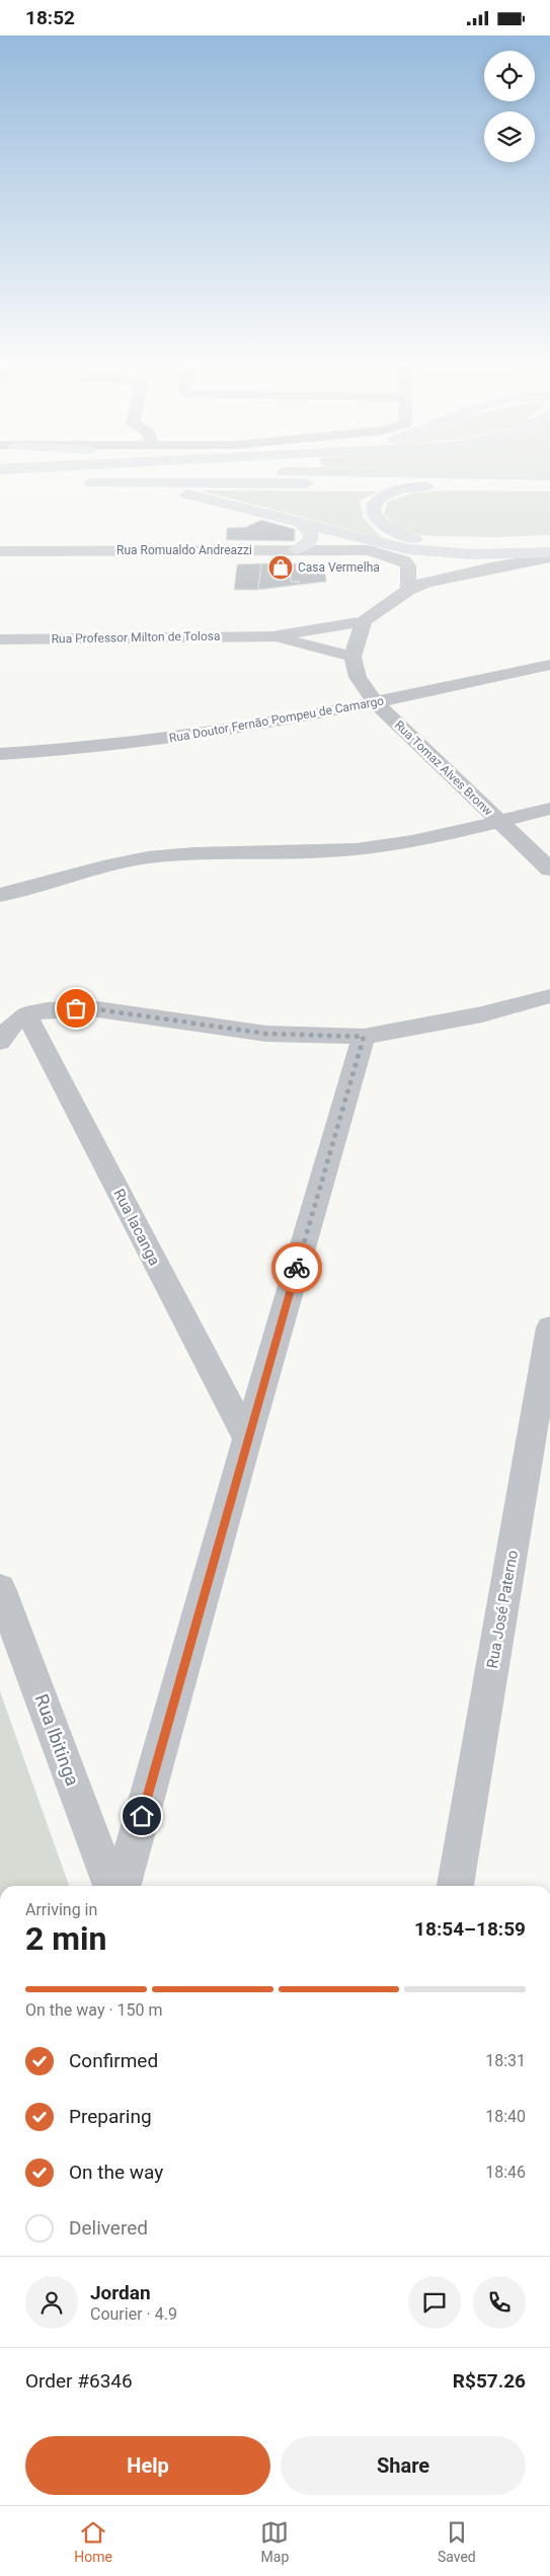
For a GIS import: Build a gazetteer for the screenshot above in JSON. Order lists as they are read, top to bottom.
{
  "streets": {
    "street": [
      "Rua Romualdo Andreazzi",
      "Rua Professor Milton de Tolosa",
      "Rua Doutor Fernão Pompeu de Camargo",
      "Rua Tomaz Alves Bronw",
      "Rua Iacanga",
      "Rua José Paterno",
      "Rua Ibitinga"
    ]
  },
  "crossings": [
    ["Rua Professor Milton de Tolosa", "Rua Tomaz Alves Bronw"],
    ["Rua Doutor Fernão Pompeu de Camargo", "Rua Tomaz Alves Bronw"]
  ],
  "places": {
    "shop": ["Casa Vermelha"]
  },
  "page": {
    "status": "18:52",
    "heading": ["2 min", "Arriving in", "18:54–18:59"],
    "panel": [
      "Jordan",
      "Courier · 4.9",
      "Order #6346",
      "R$57.26"
    ],
    "bar": "On the way · 150 m",
    "list": [
      ["Confirmed", "18:31"],
      ["Preparing", "18:40"],
      ["On the way", "18:46"],
      "Delivered"
    ],
    "buttons": ["Help", "Share"],
    "tabs": ["Home", "Map", "Saved"]
  }
}
